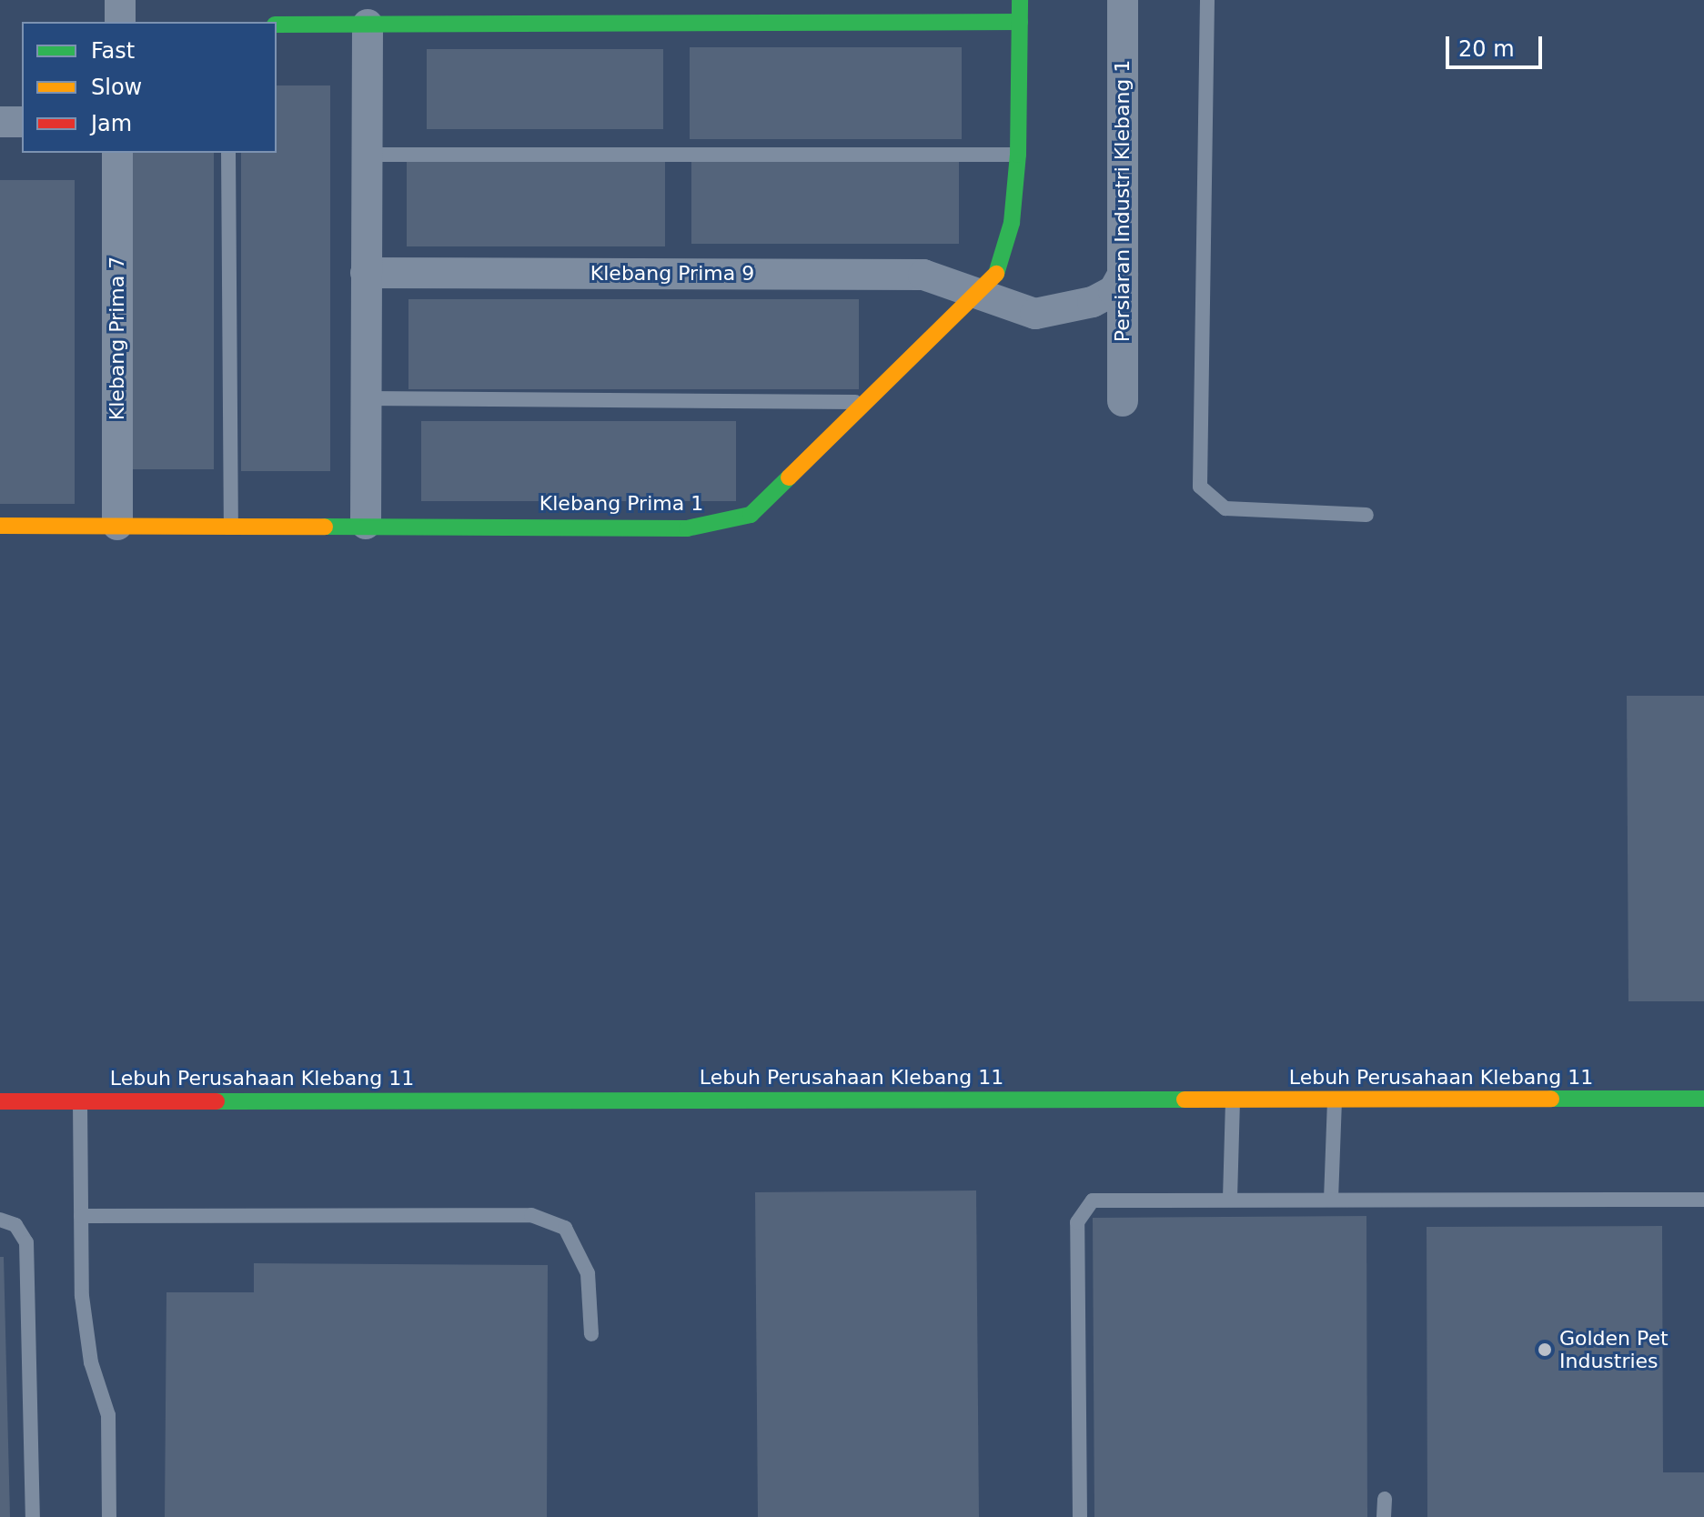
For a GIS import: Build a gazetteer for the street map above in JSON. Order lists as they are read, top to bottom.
{
  "streets": {
    "street": [
      "Persiaran Industri Klebang 1",
      "Klebang Prima 9",
      "Klebang Prima 7",
      "Klebang Prima 1",
      "Lebuh Perusahaan Klebang 11"
    ]
  },
  "crossings": [
    ["Persiaran Industri Klebang 1", "Klebang Prima 9"],
    ["Klebang Prima 9", "Klebang Prima 1"],
    ["Klebang Prima 7", "Klebang Prima 1"]
  ],
  "places": ["Golden Pet Industries"],
  "legend": ["Fast", "Slow", "Jam"],
  "scale_bar": "20 m"
}
